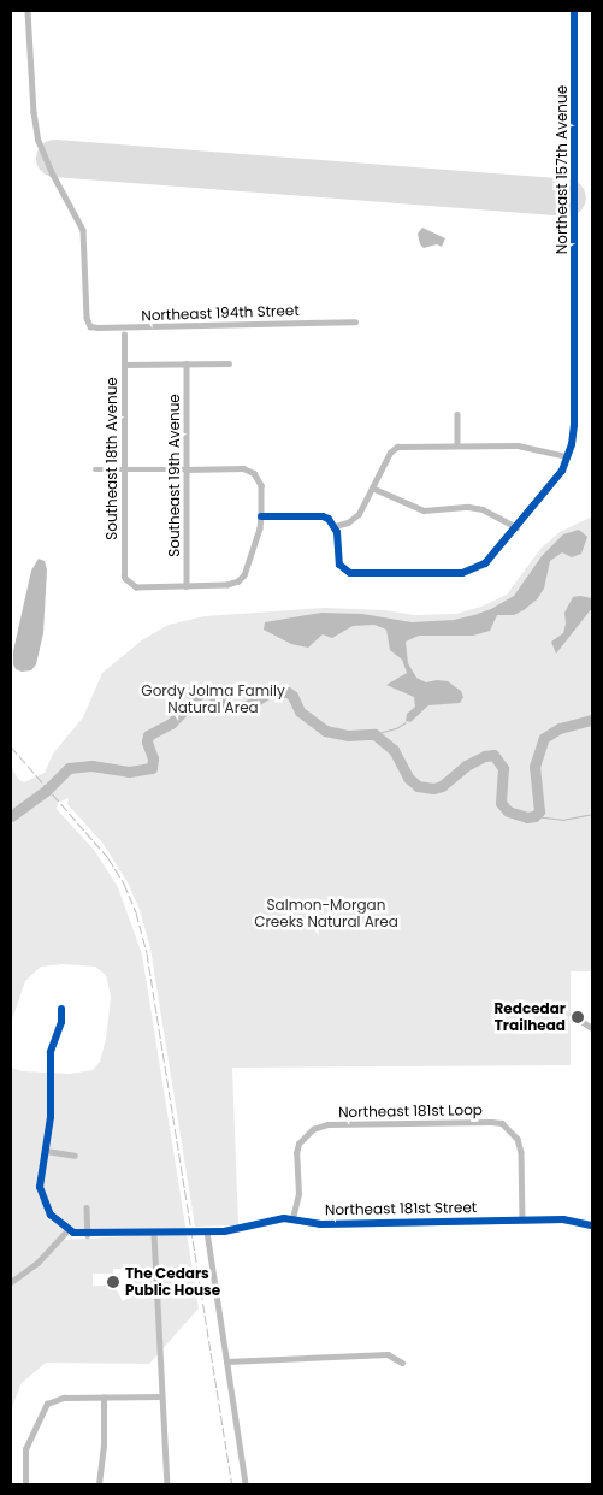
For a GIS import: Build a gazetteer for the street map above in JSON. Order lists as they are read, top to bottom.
{
  "streets": {
    "street": [
      "Northeast 157th Avenue",
      "Northeast 194th Street",
      "Southeast 18th Avenue",
      "Southeast 19th Avenue",
      "Northeast 181st Loop",
      "Northeast 181st Street"
    ]
  },
  "crossings": [
    ["Southeast 18th Avenue", "Southeast 19th Avenue"],
    ["Northeast 181st Loop", "Northeast 181st Street"]
  ],
  "parks": ["Gordy Jolma Family Natural Area", "Salmon-Morgan Creeks Natural Area"],
  "places": ["Redcedar Trailhead", "The Cedars Public House"]
}
